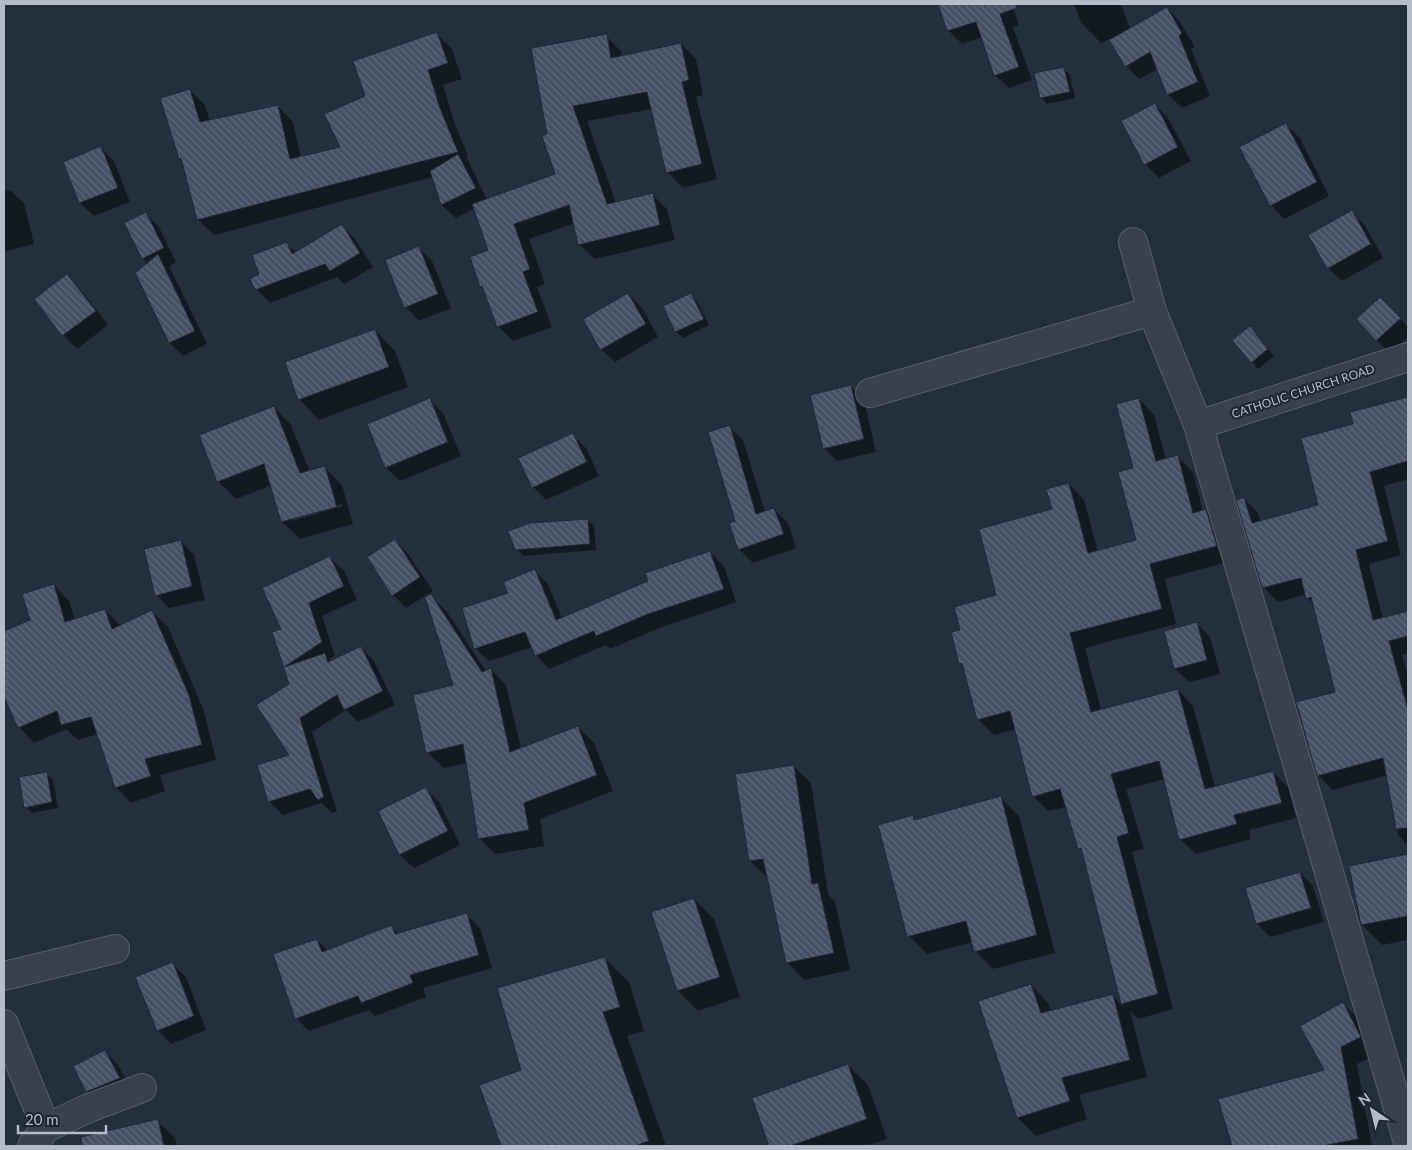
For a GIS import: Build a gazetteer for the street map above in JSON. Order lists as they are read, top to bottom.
{
  "streets": {
    "street": ["CATHOLIC CHURCH ROAD"]
  },
  "scale_bar": "20 m",
  "north": "top left"
}
